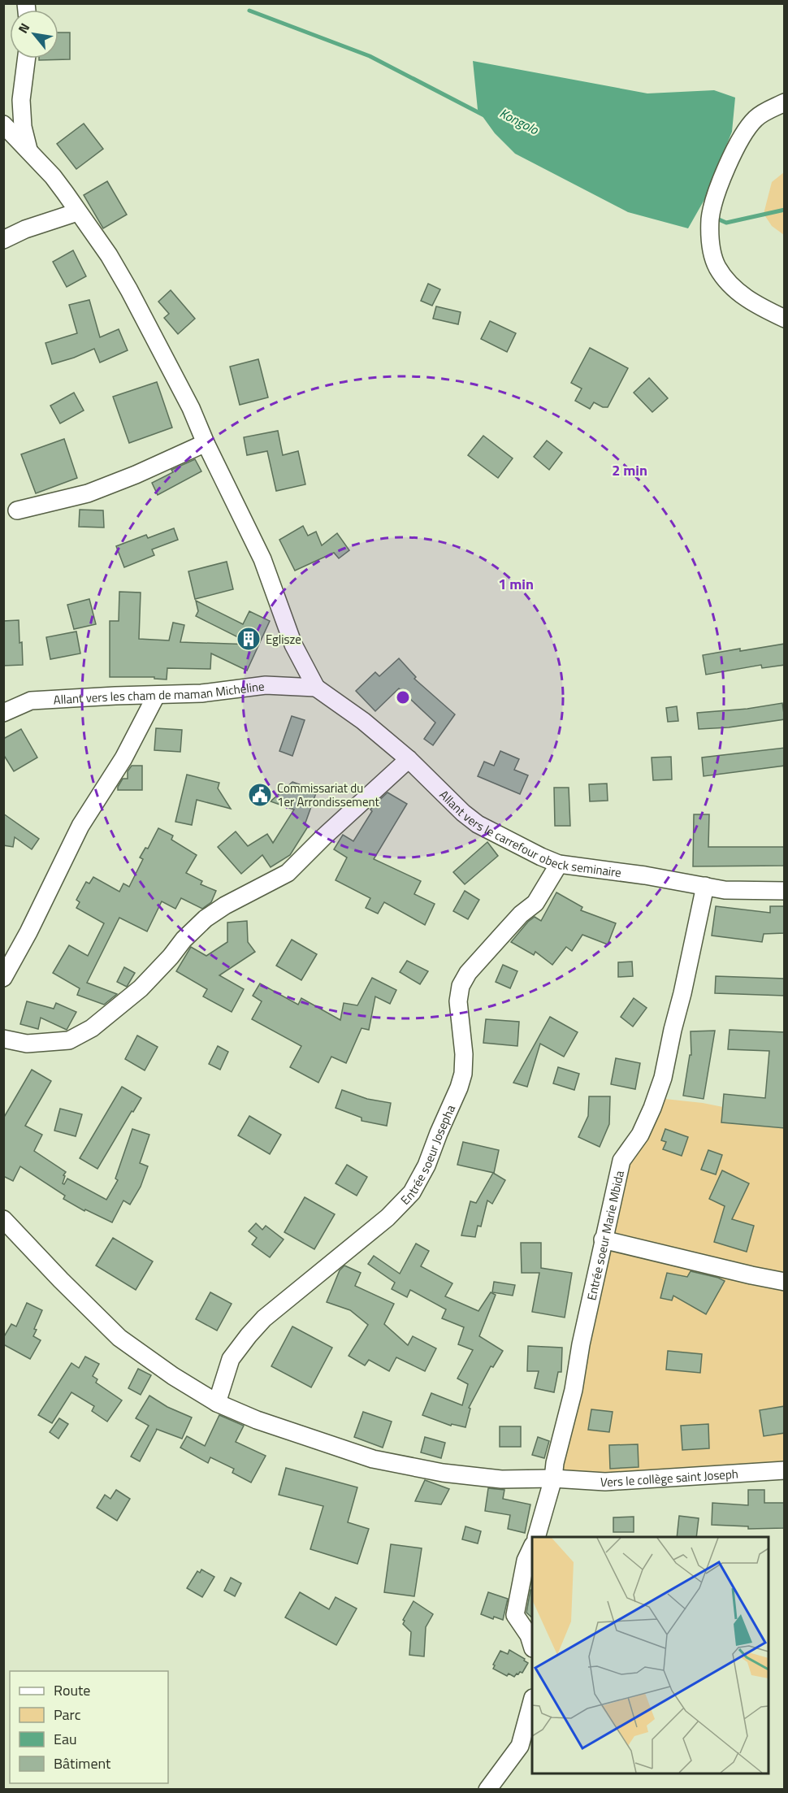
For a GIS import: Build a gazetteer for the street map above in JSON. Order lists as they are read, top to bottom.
{
  "streets": {
    "street": [
      "Allant vers les cham de maman Micheline",
      "Allant vers le carrefour obeck seminaire",
      "Entrée soeur Josepha",
      "Entrée soeur Marie Mbida",
      "Vers le collège saint Joseph"
    ]
  },
  "crossings": [
    ["Allant vers les cham de maman Micheline", "Allant vers le carrefour obeck seminaire"],
    ["Allant vers le carrefour obeck seminaire", "Entrée soeur Josepha"],
    ["Allant vers le carrefour obeck seminaire", "Entrée soeur Marie Mbida"],
    ["Entrée soeur Josepha", "Vers le collège saint Joseph"],
    ["Entrée soeur Marie Mbida", "Vers le collège saint Joseph"]
  ],
  "water": ["Kongolo"],
  "places": {
    "building": ["Eglisze"],
    "public building": ["Commissariat du 1er Arrondissement"]
  },
  "legend": [
    "Route",
    "Parc",
    "Eau",
    "Bâtiment"
  ],
  "north": "top left",
  "rings": ["2 min", "1 min"]
}
